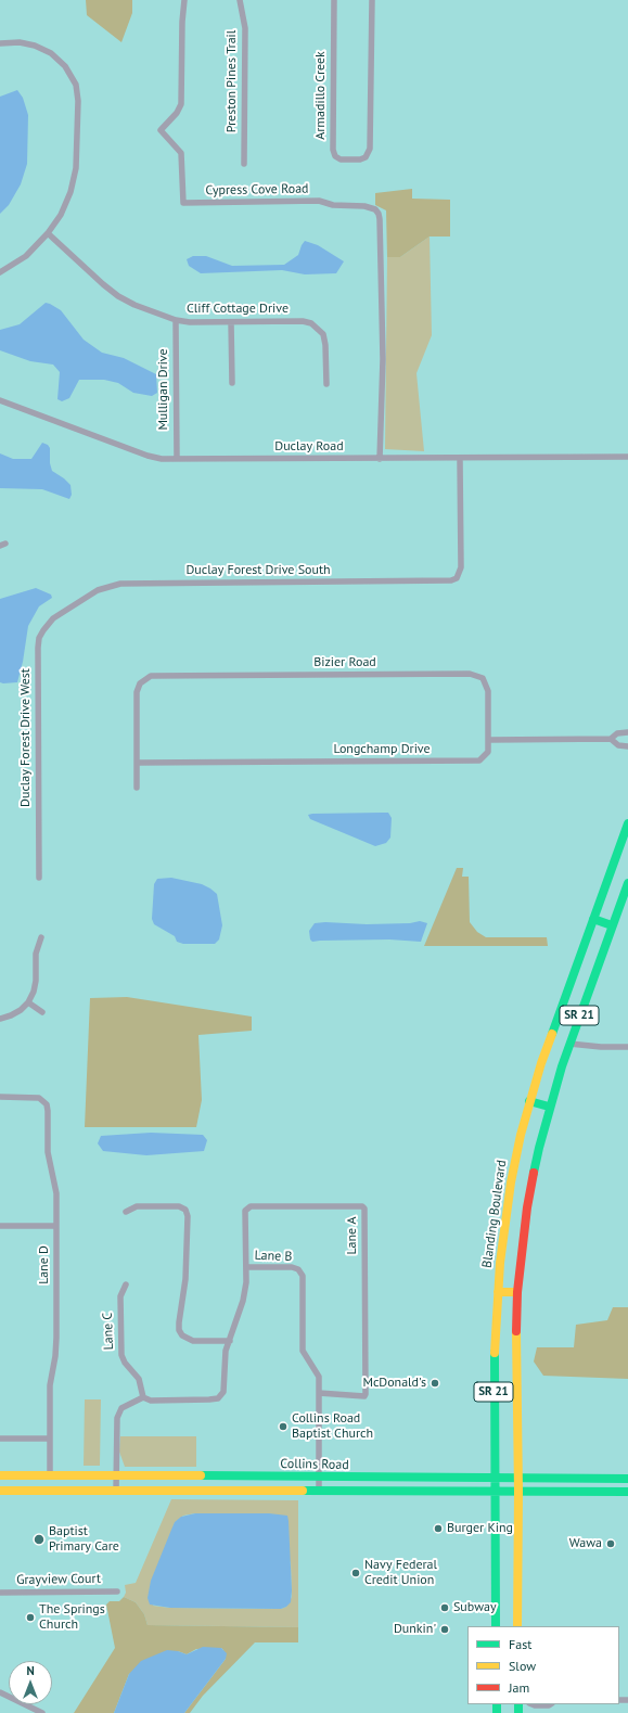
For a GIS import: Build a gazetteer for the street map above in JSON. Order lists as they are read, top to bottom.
{
  "streets": {
    "main road": ["SR 21", "Blanding Boulevard", "Collins Road"],
    "street": [
      "Preston Pines Trail",
      "Armadillo Creek",
      "Cypress Cove Road",
      "Cliff Cottage Drive",
      "Mulligan Drive",
      "Duclay Road",
      "Duclay Forest Drive South",
      "Bizier Road",
      "Duclay Forest Drive West",
      "Longchamp Drive",
      "Lane A",
      "Lane B",
      "Lane D",
      "Lane C",
      "Grayview Court"
    ]
  },
  "crossings": [
    ["Cypress Cove Road", "Duclay Road"],
    ["Cliff Cottage Drive", "Mulligan Drive"],
    ["Mulligan Drive", "Duclay Road"],
    ["Duclay Road", "Duclay Forest Drive South"],
    ["Duclay Forest Drive South", "Duclay Forest Drive West"],
    ["Bizier Road", "Longchamp Drive"],
    ["SR 21", "Collins Road"],
    ["Blanding Boulevard", "Collins Road"],
    ["Lane A", "Lane B"],
    ["Lane B", "Lane C"],
    ["Lane B", "Collins Road"],
    ["Lane D", "Collins Road"]
  ],
  "places": [
    "McDonald's",
    "Collins Road Baptist Church",
    "Burger King",
    "Baptist Primary Care",
    "Wawa",
    "Navy Federal Credit Union",
    "Subway",
    "The Springs Church",
    "Dunkin'"
  ],
  "legend": ["Fast", "Slow", "Jam"],
  "north": "top"
}
